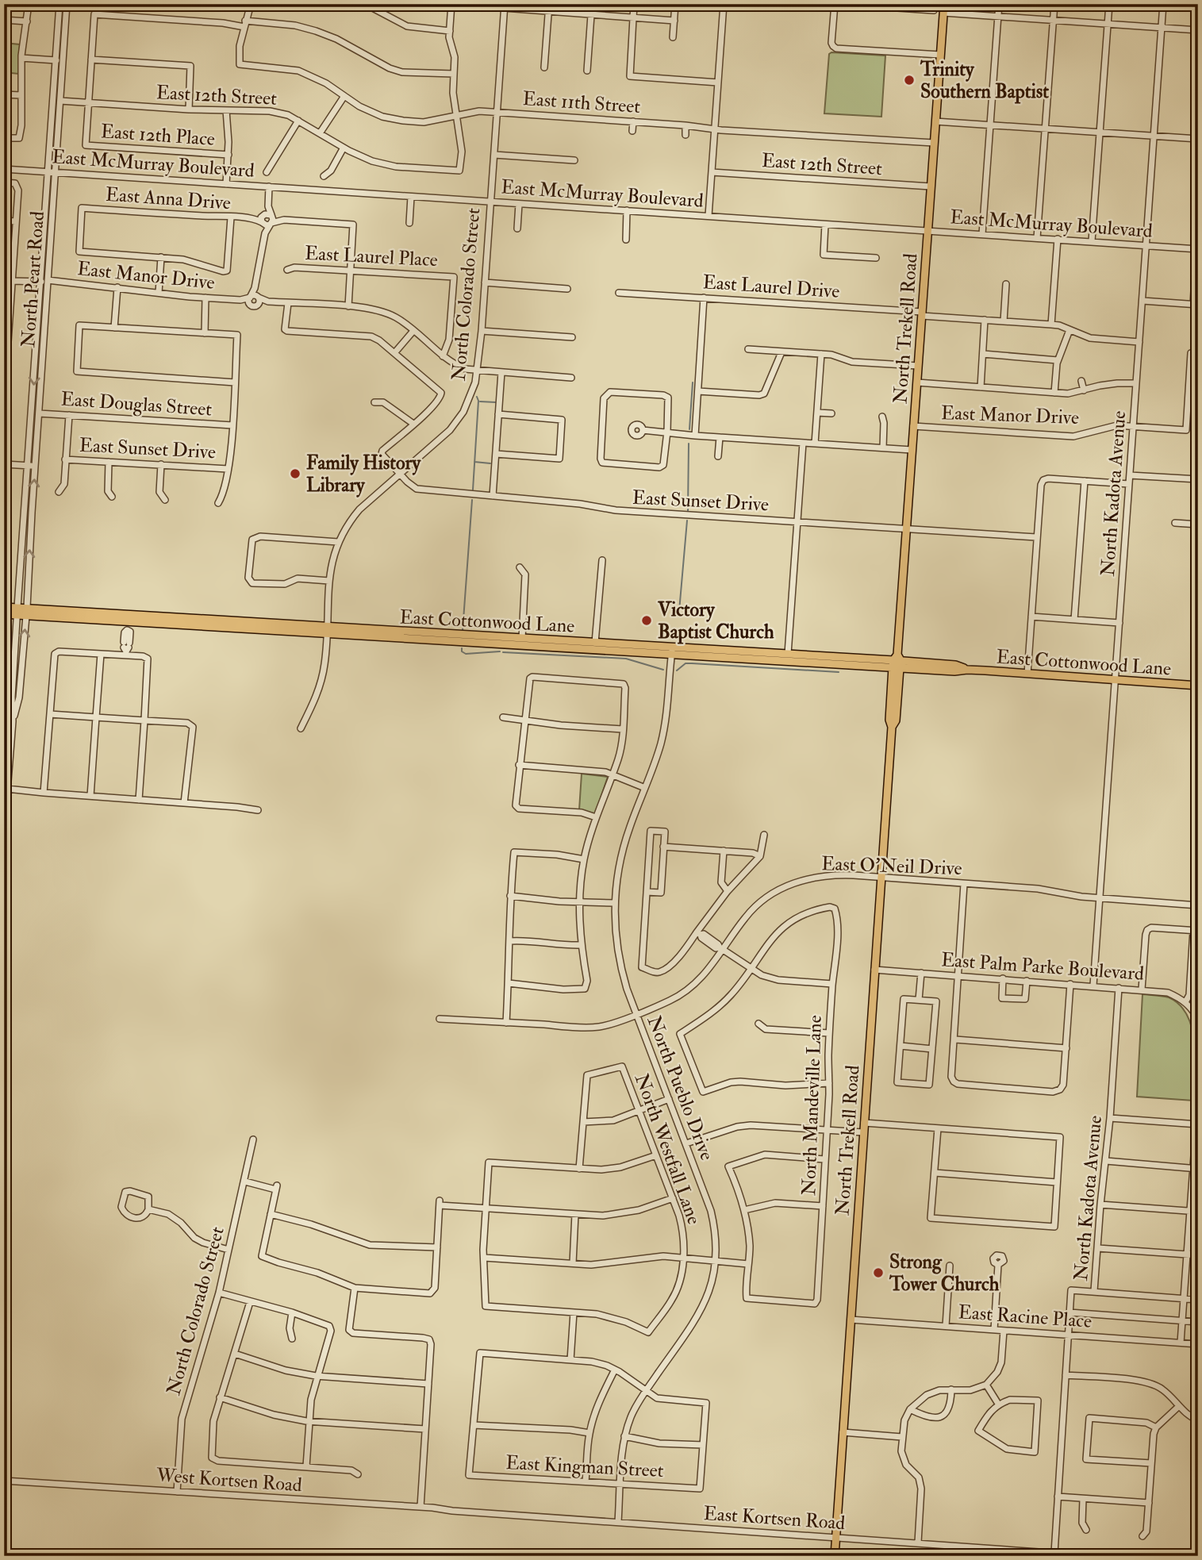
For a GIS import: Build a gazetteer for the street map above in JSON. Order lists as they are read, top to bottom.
{
  "streets": {
    "main road": ["North Trekell Road", "East Cottonwood Lane"],
    "street": [
      "East 12th Street",
      "East 11th Street",
      "East 12th Place",
      "East McMurray Boulevard",
      "East Anna Drive",
      "East Laurel Place",
      "East Manor Drive",
      "North Peart Road",
      "East Laurel Drive",
      "North Colorado Street",
      "East Douglas Street",
      "East Sunset Drive",
      "North Kadota Avenue",
      "East O'Neil Drive",
      "East Palm Parke Boulevard",
      "North Pueblo Drive",
      "North Mandeville Lane",
      "North Westfall Lane",
      "East Racine Place",
      "East Kingman Street",
      "West Kortsen Road",
      "East Kortsen Road"
    ]
  },
  "crossings": [
    ["East 12th Street", "East 11th Street"],
    ["East 12th Street", "East 12th Place"],
    ["East 12th Street", "North Peart Road"],
    ["East 12th Street", "North Trekell Road"],
    ["East 11th Street", "North Colorado Street"],
    ["East 11th Street", "North Trekell Road"],
    ["East McMurray Boulevard", "North Peart Road"],
    ["East McMurray Boulevard", "North Colorado Street"],
    ["East McMurray Boulevard", "North Trekell Road"],
    ["East McMurray Boulevard", "North Kadota Avenue"],
    ["East Anna Drive", "East Laurel Place"],
    ["East Manor Drive", "North Peart Road"],
    ["East Manor Drive", "North Trekell Road"],
    ["East Manor Drive", "North Kadota Avenue"],
    ["North Peart Road", "East Douglas Street"],
    ["North Peart Road", "East Cottonwood Lane"],
    ["East Laurel Drive", "North Trekell Road"],
    ["East Laurel Drive", "North Kadota Avenue"],
    ["North Colorado Street", "East Sunset Drive"],
    ["North Colorado Street", "East Cottonwood Lane"],
    ["North Colorado Street", "West Kortsen Road"],
    ["North Trekell Road", "East Sunset Drive"],
    ["North Trekell Road", "East Cottonwood Lane"],
    ["North Trekell Road", "East O'Neil Drive"],
    ["North Trekell Road", "East Palm Parke Boulevard"],
    ["North Trekell Road", "East Racine Place"],
    ["North Trekell Road", "East Kortsen Road"],
    ["North Kadota Avenue", "East Cottonwood Lane"],
    ["North Kadota Avenue", "East O'Neil Drive"],
    ["North Kadota Avenue", "East Palm Parke Boulevard"],
    ["North Kadota Avenue", "East Racine Place"],
    ["North Kadota Avenue", "East Kortsen Road"],
    ["East Cottonwood Lane", "North Pueblo Drive"],
    ["East O'Neil Drive", "North Pueblo Drive"],
    ["North Pueblo Drive", "East Kingman Street"],
    ["North Pueblo Drive", "East Kortsen Road"],
    ["West Kortsen Road", "East Kortsen Road"]
  ],
  "places": [
    "Trinity Southern Baptist",
    "Family History Library",
    "Victory Baptist Church",
    "Strong Tower Church"
  ]
}
